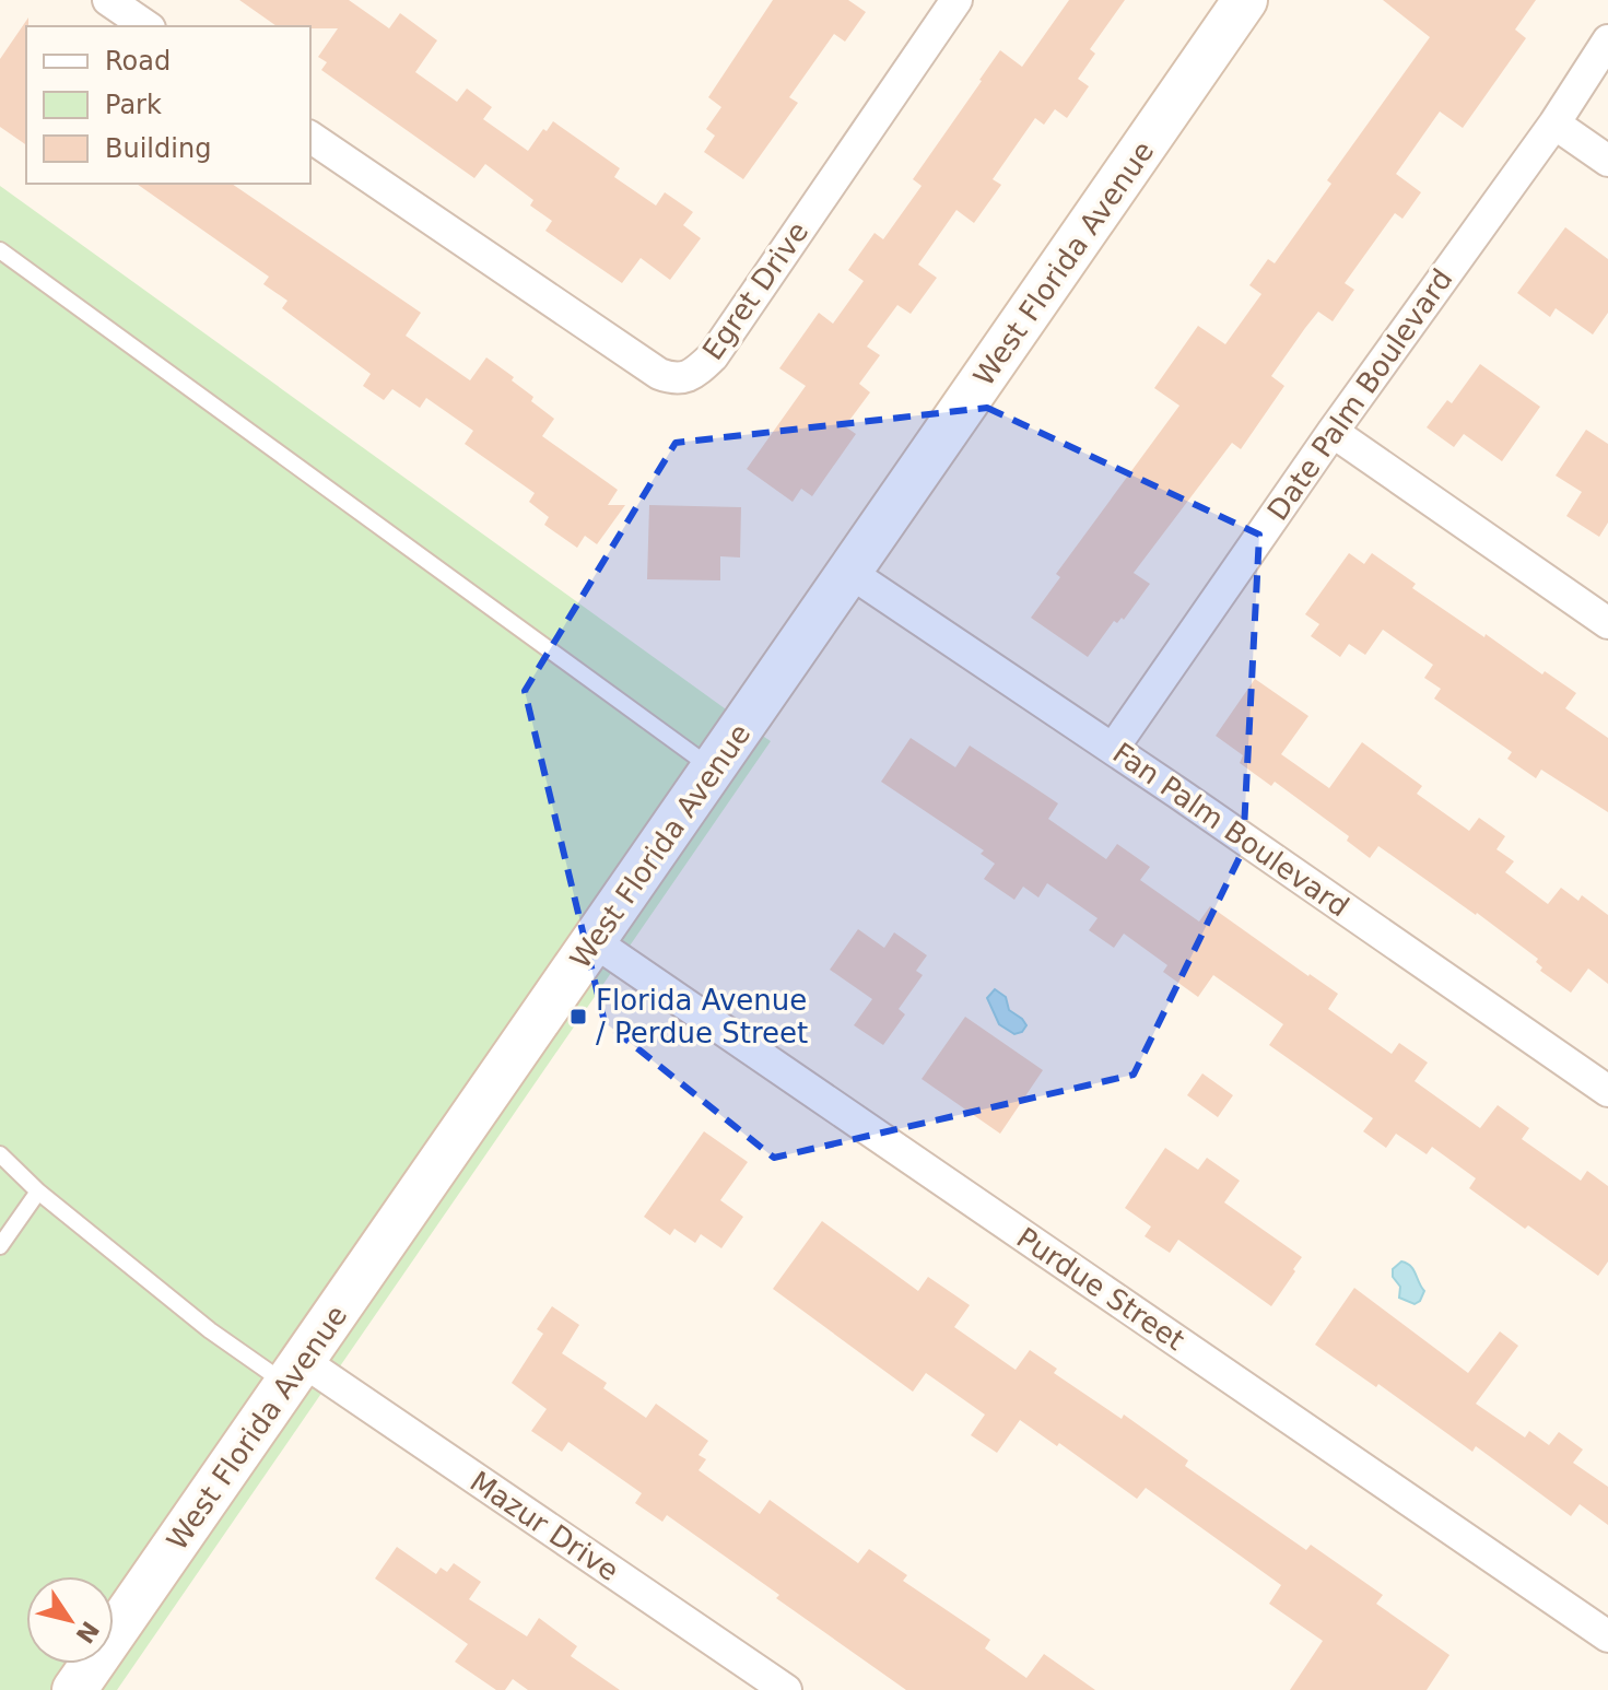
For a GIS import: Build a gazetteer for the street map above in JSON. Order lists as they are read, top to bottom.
{
  "streets": {
    "street": [
      "West Florida Avenue",
      "Egret Drive",
      "Date Palm Boulevard",
      "Fan Palm Boulevard",
      "Purdue Street",
      "Mazur Drive"
    ]
  },
  "crossings": [
    ["West Florida Avenue", "Fan Palm Boulevard"],
    ["West Florida Avenue", "Purdue Street"],
    ["West Florida Avenue", "Mazur Drive"],
    ["Date Palm Boulevard", "Fan Palm Boulevard"]
  ],
  "places": {
    "transit": ["Florida Avenue / Perdue Street"]
  },
  "legend": ["Road", "Park", "Building"],
  "north": "bottom right"
}
